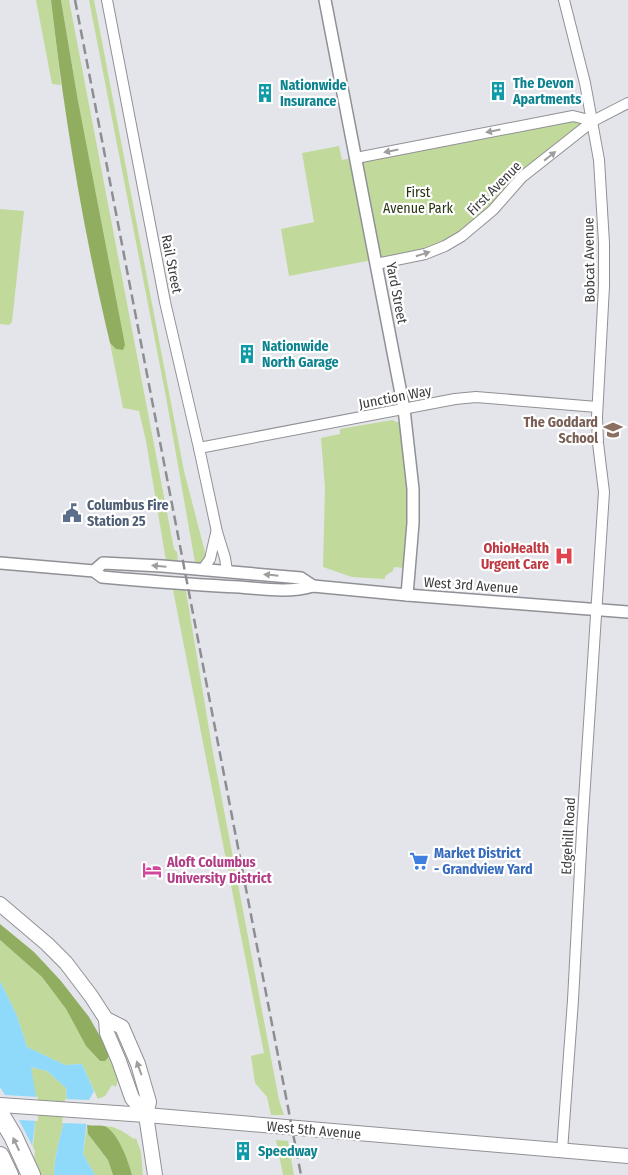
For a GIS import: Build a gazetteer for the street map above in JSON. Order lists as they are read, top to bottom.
{
  "streets": {
    "main road": ["West 5th Avenue"],
    "street": [
      "First Avenue",
      "Bobcat Avenue",
      "Rail Street",
      "Yard Street",
      "Junction Way",
      "West 3rd Avenue",
      "Edgehill Road"
    ]
  },
  "crossings": [
    ["First Avenue", "Bobcat Avenue"],
    ["First Avenue", "Yard Street"],
    ["Bobcat Avenue", "Junction Way"],
    ["Bobcat Avenue", "Edgehill Road"],
    ["Rail Street", "Junction Way"],
    ["Rail Street", "West 3rd Avenue"],
    ["Yard Street", "Junction Way"],
    ["Yard Street", "West 3rd Avenue"],
    ["West 3rd Avenue", "Edgehill Road"],
    ["Edgehill Road", "West 5th Avenue"]
  ],
  "parks": ["First Avenue Park"],
  "places": {
    "building": [
      "The Devon Apartments",
      "Nationwide Insurance",
      "Nationwide North Garage",
      "Speedway"
    ],
    "school or university": ["The Goddard School"],
    "public building": ["Columbus Fire Station 25"],
    "hospital": ["OhioHealth Urgent Care"],
    "supermarket": ["Market District - Grandview Yard"],
    "hotel": ["Aloft Columbus University District"]
  }
}
